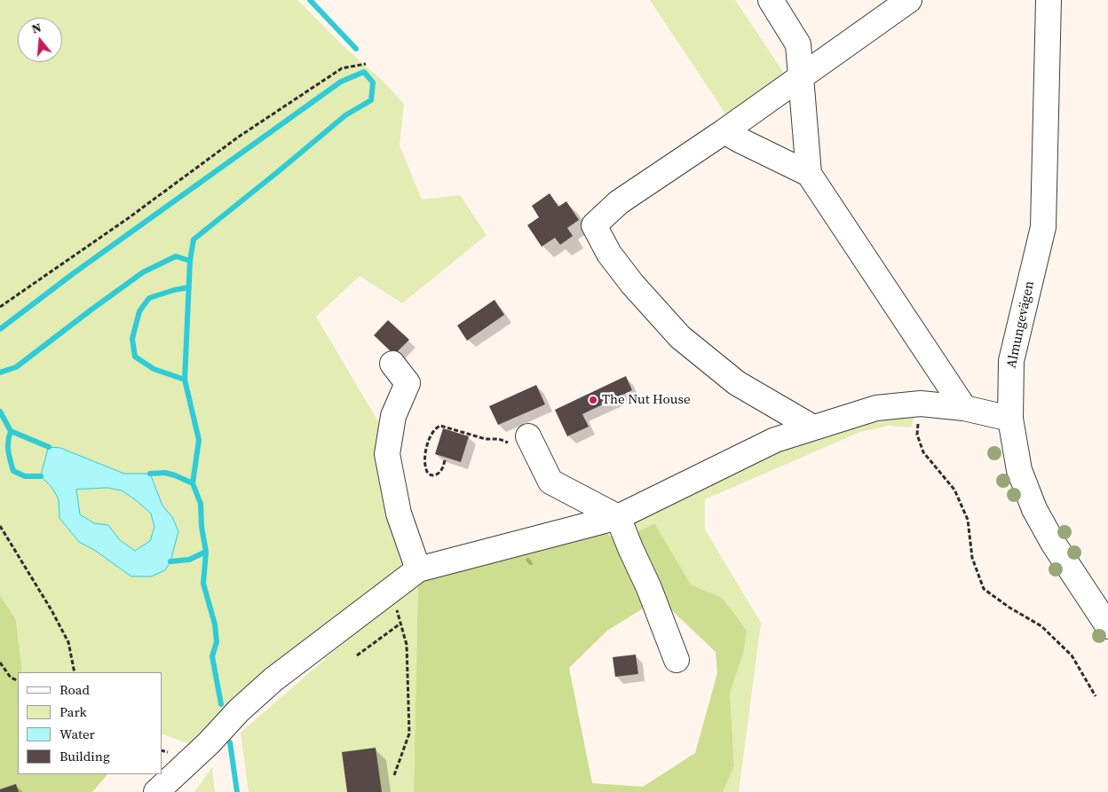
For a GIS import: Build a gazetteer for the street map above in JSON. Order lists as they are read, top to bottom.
{
  "streets": {
    "street": ["Almungevägen"]
  },
  "places": ["The Nut House"],
  "legend": [
    "Road",
    "Park",
    "Water",
    "Building"
  ],
  "north": "top"
}
